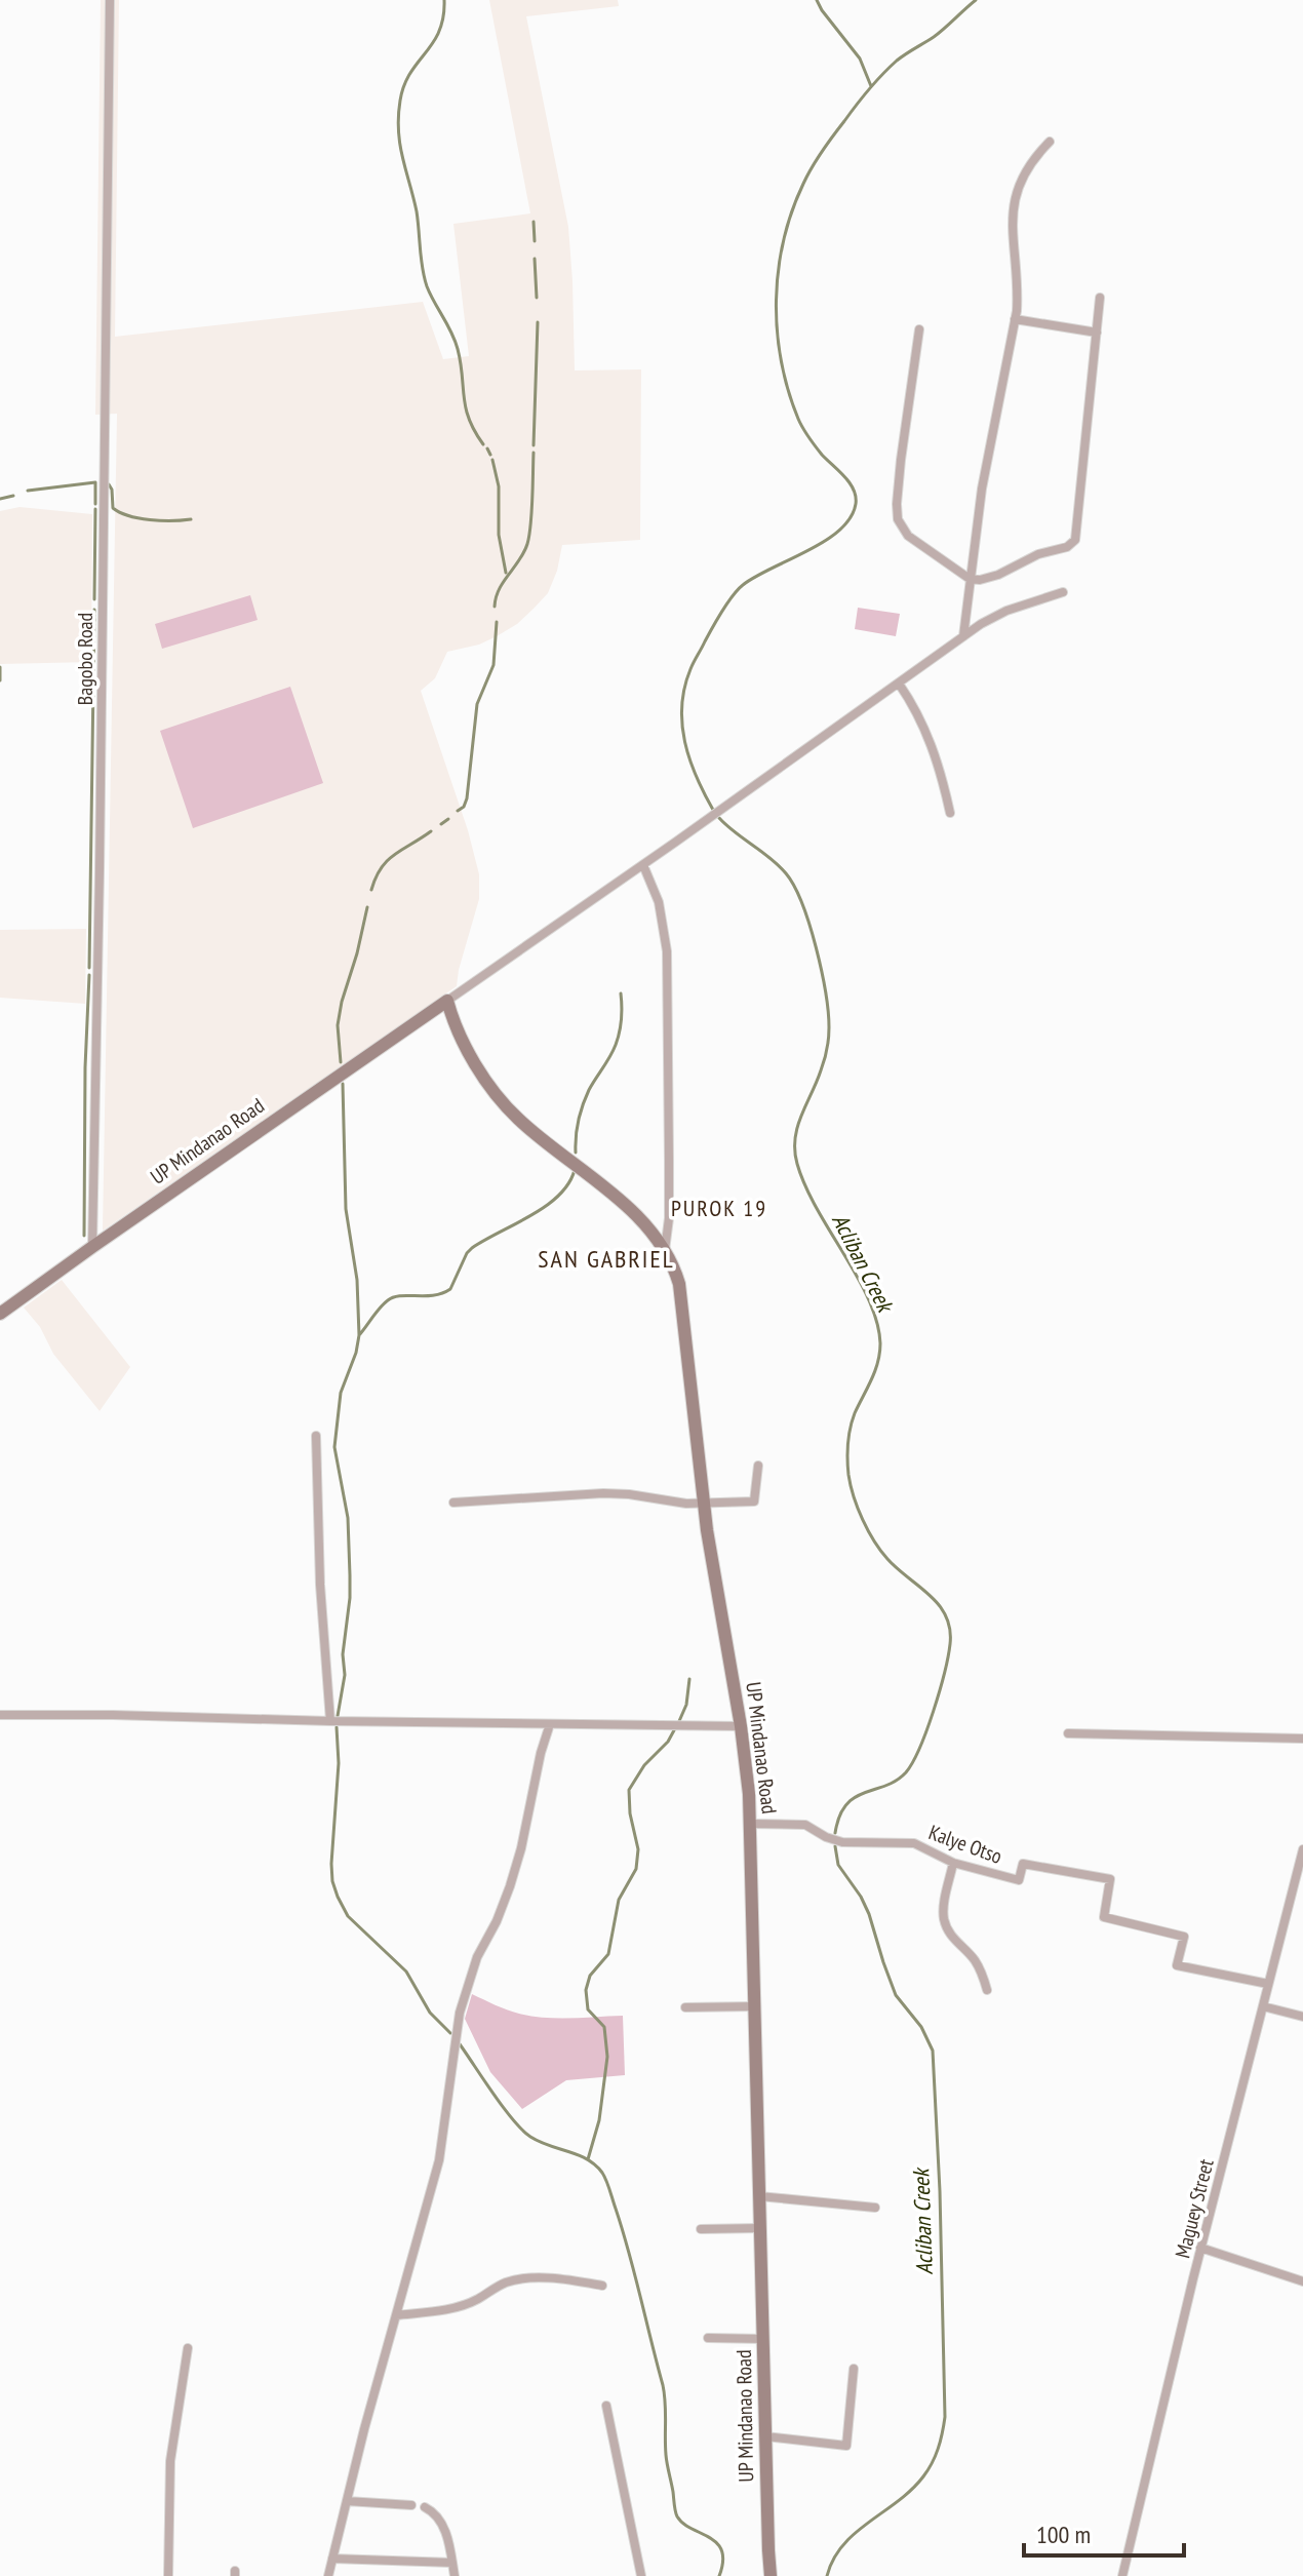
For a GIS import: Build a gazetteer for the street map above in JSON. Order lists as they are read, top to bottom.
{
  "streets": {
    "street": [
      "Bagobo Road",
      "UP Mindanao Road",
      "Kalye Otso",
      "Maguey Street"
    ]
  },
  "crossings": [
    ["Bagobo Road", "UP Mindanao Road"],
    ["UP Mindanao Road", "Kalye Otso"],
    ["Kalye Otso", "Maguey Street"]
  ],
  "districts": ["PUROK 19", "SAN GABRIEL"],
  "water": ["Acliban Creek"],
  "scale_bar": "100 m"
}
